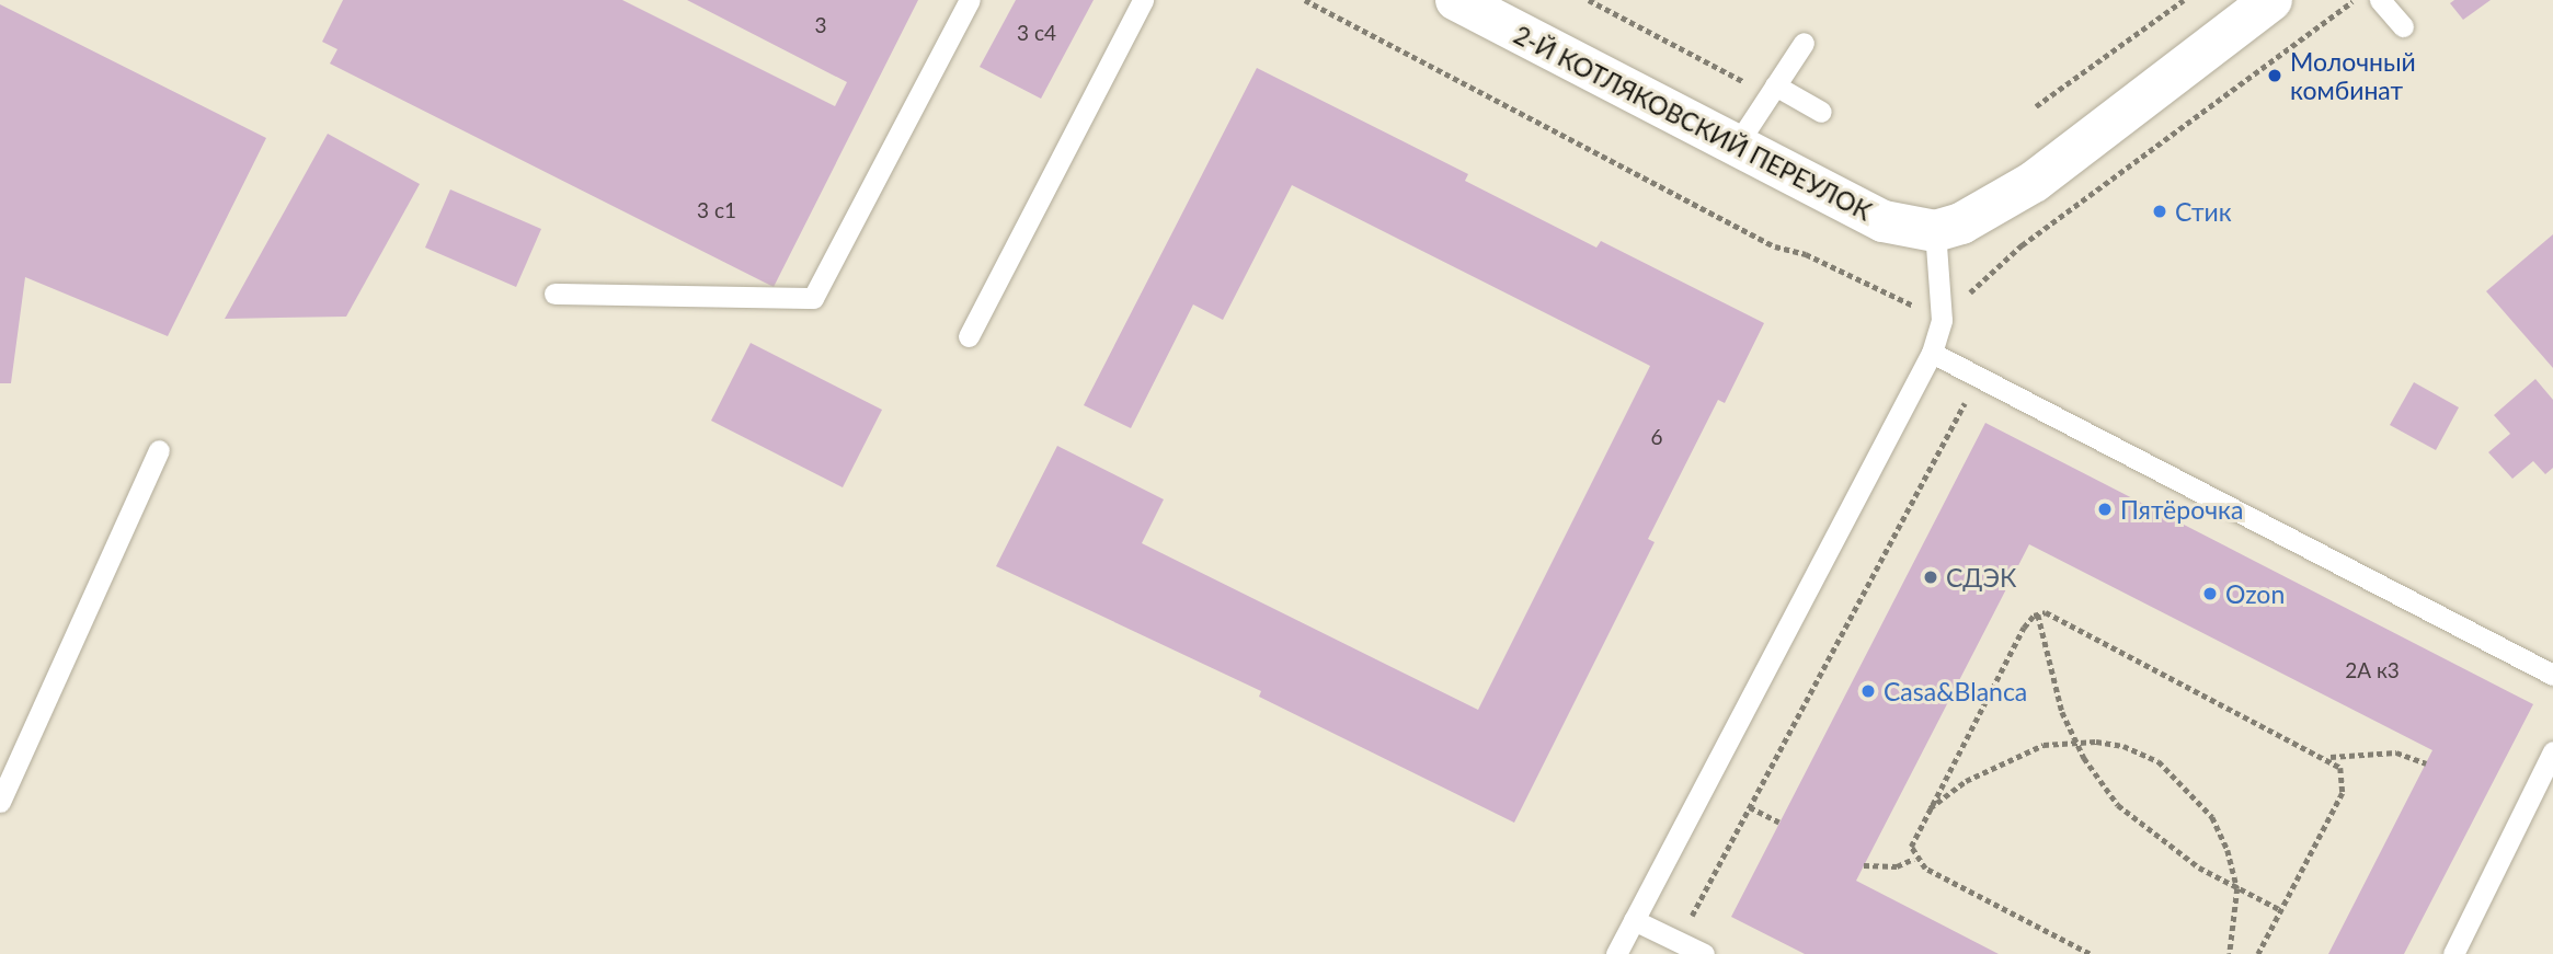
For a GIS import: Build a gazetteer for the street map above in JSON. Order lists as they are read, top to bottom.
{
  "streets": {
    "street": ["2-Й КОТЛЯКОВСКИЙ ПЕРЕУЛОК"]
  },
  "places": [
    "Молочный комбинат",
    "Стик",
    "Пятёрочка",
    "СДЭК",
    "Ozon",
    "Casa&Blanca"
  ],
  "house_numbers": [
    "3",
    "3 с4",
    "3 с1",
    "6",
    "2А к3"
  ]
}
